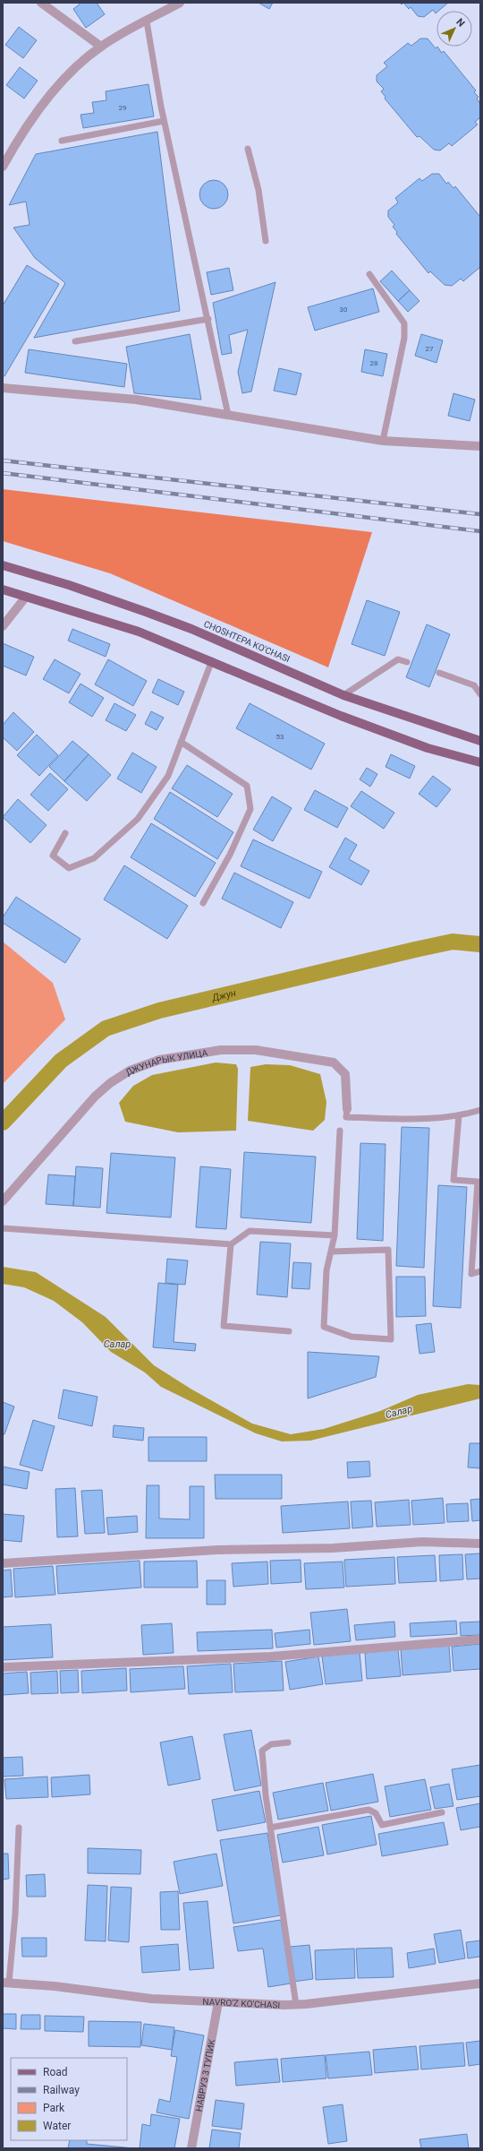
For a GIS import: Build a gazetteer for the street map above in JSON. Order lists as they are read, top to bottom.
{
  "streets": {
    "main road": ["CHOSHTEPA KO'CHASI"],
    "street": ["ДЖУНАРЫК УЛИЦА", "NAVRO'Z KO'CHASI", "НАВРУЗ 3 ТУПИК"]
  },
  "crossings": [
    ["NAVRO'Z KO'CHASI", "НАВРУЗ 3 ТУПИК"]
  ],
  "water": ["Джун", "Салар"],
  "house_numbers": [
    "29",
    "30",
    "27",
    "28",
    "53"
  ],
  "legend": [
    "Road",
    "Railway",
    "Park",
    "Water"
  ],
  "north": "top right"
}
